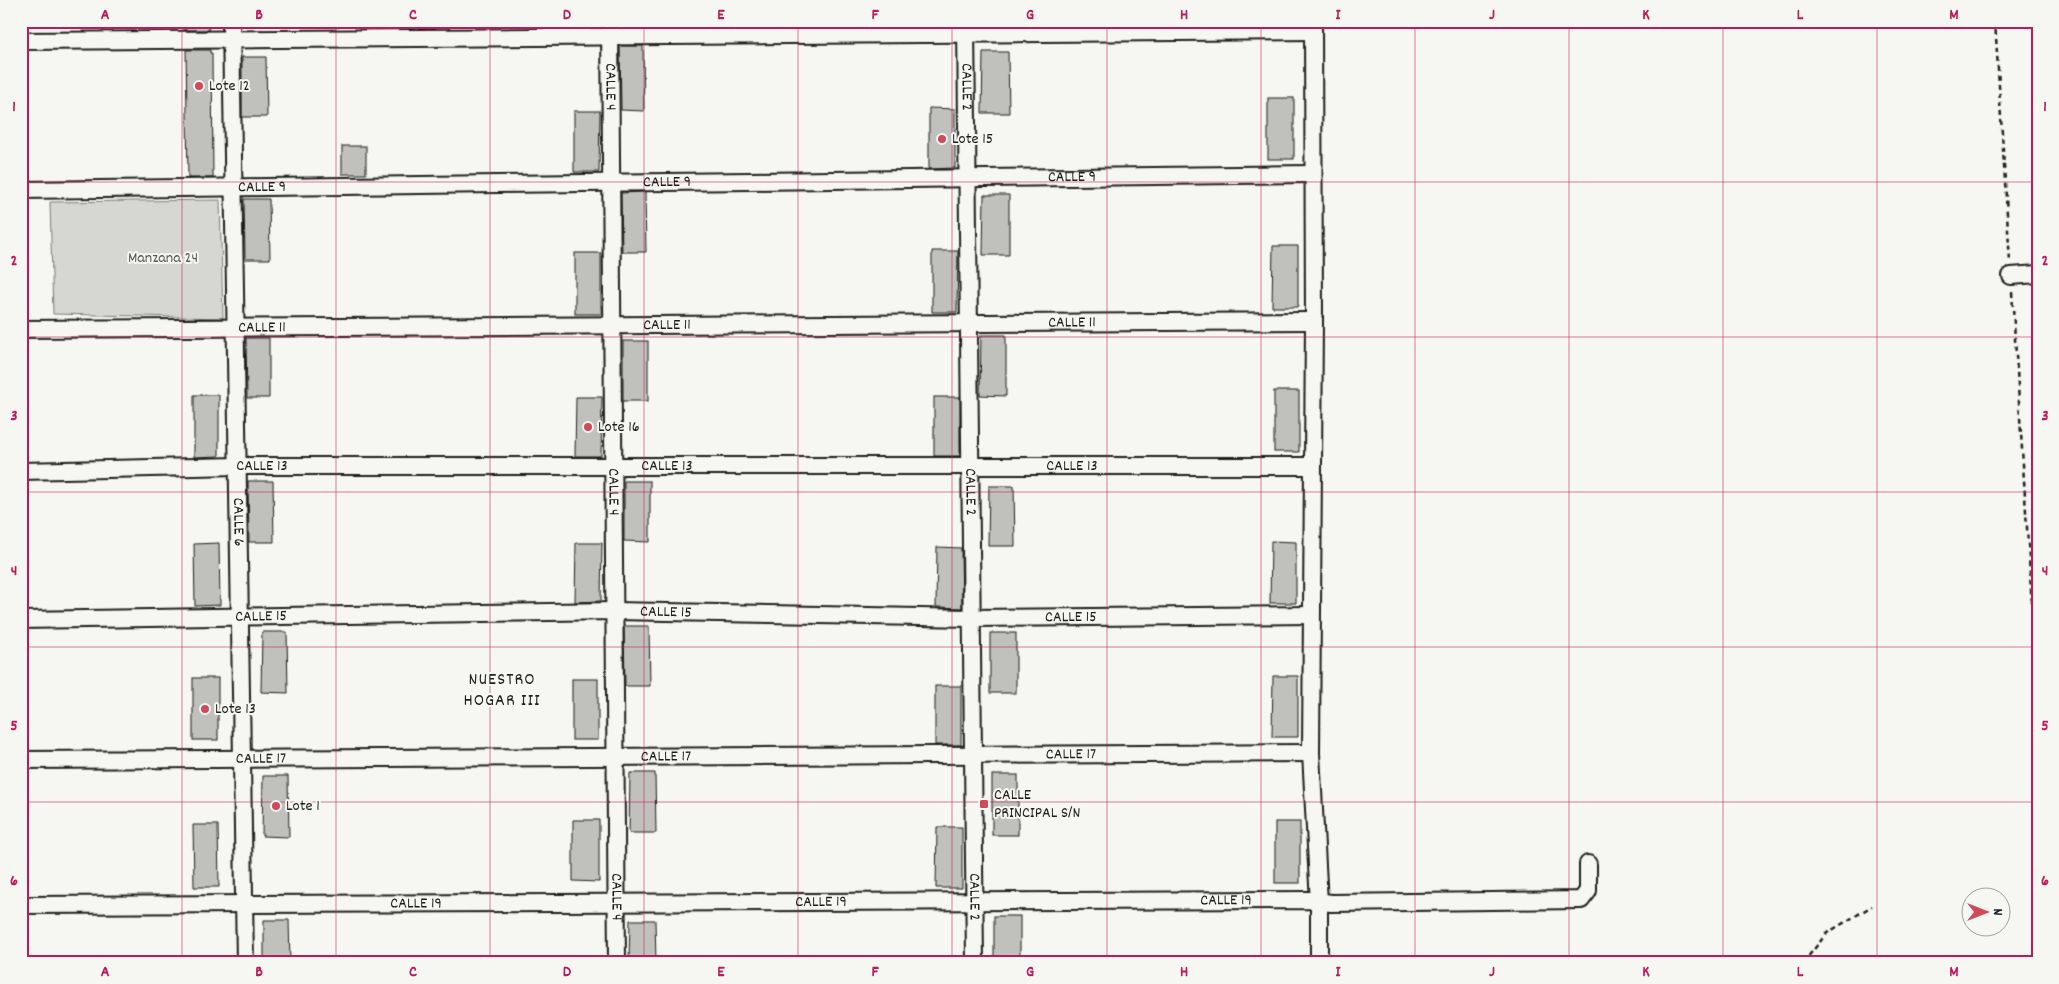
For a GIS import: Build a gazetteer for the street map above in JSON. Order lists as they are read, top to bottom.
{
  "streets": {
    "street": [
      "CALLE 4",
      "CALLE 2",
      "CALLE 9",
      "CALLE 11",
      "CALLE 13",
      "CALLE 6",
      "CALLE 15",
      "CALLE 17",
      "CALLE 19"
    ]
  },
  "crossings": [
    ["CALLE 4", "CALLE 9"],
    ["CALLE 4", "CALLE 11"],
    ["CALLE 4", "CALLE 13"],
    ["CALLE 4", "CALLE 15"],
    ["CALLE 4", "CALLE 17"],
    ["CALLE 4", "CALLE 19"],
    ["CALLE 2", "CALLE 9"],
    ["CALLE 2", "CALLE 11"],
    ["CALLE 2", "CALLE 13"],
    ["CALLE 2", "CALLE 15"],
    ["CALLE 2", "CALLE 17"],
    ["CALLE 2", "CALLE 19"],
    ["CALLE 9", "CALLE 6"],
    ["CALLE 11", "CALLE 6"],
    ["CALLE 13", "CALLE 6"],
    ["CALLE 6", "CALLE 15"],
    ["CALLE 6", "CALLE 17"],
    ["CALLE 6", "CALLE 19"]
  ],
  "districts": ["NUESTRO HOGAR III"],
  "parks": ["Manzana 24"],
  "places": {
    "other": [
      "Lote 12",
      "Lote 15",
      "Lote 16",
      "Lote 13",
      "Lote 1"
    ],
    "transit": ["CALLE PRINCIPAL S/N"]
  },
  "north": "right",
  "grid": {
    "columns": [
      "A",
      "B",
      "C",
      "D",
      "E",
      "F",
      "G",
      "H",
      "I",
      "J",
      "K",
      "L",
      "M"
    ],
    "rows": [
      "1",
      "2",
      "3",
      "4",
      "5",
      "6"
    ]
  }
}
